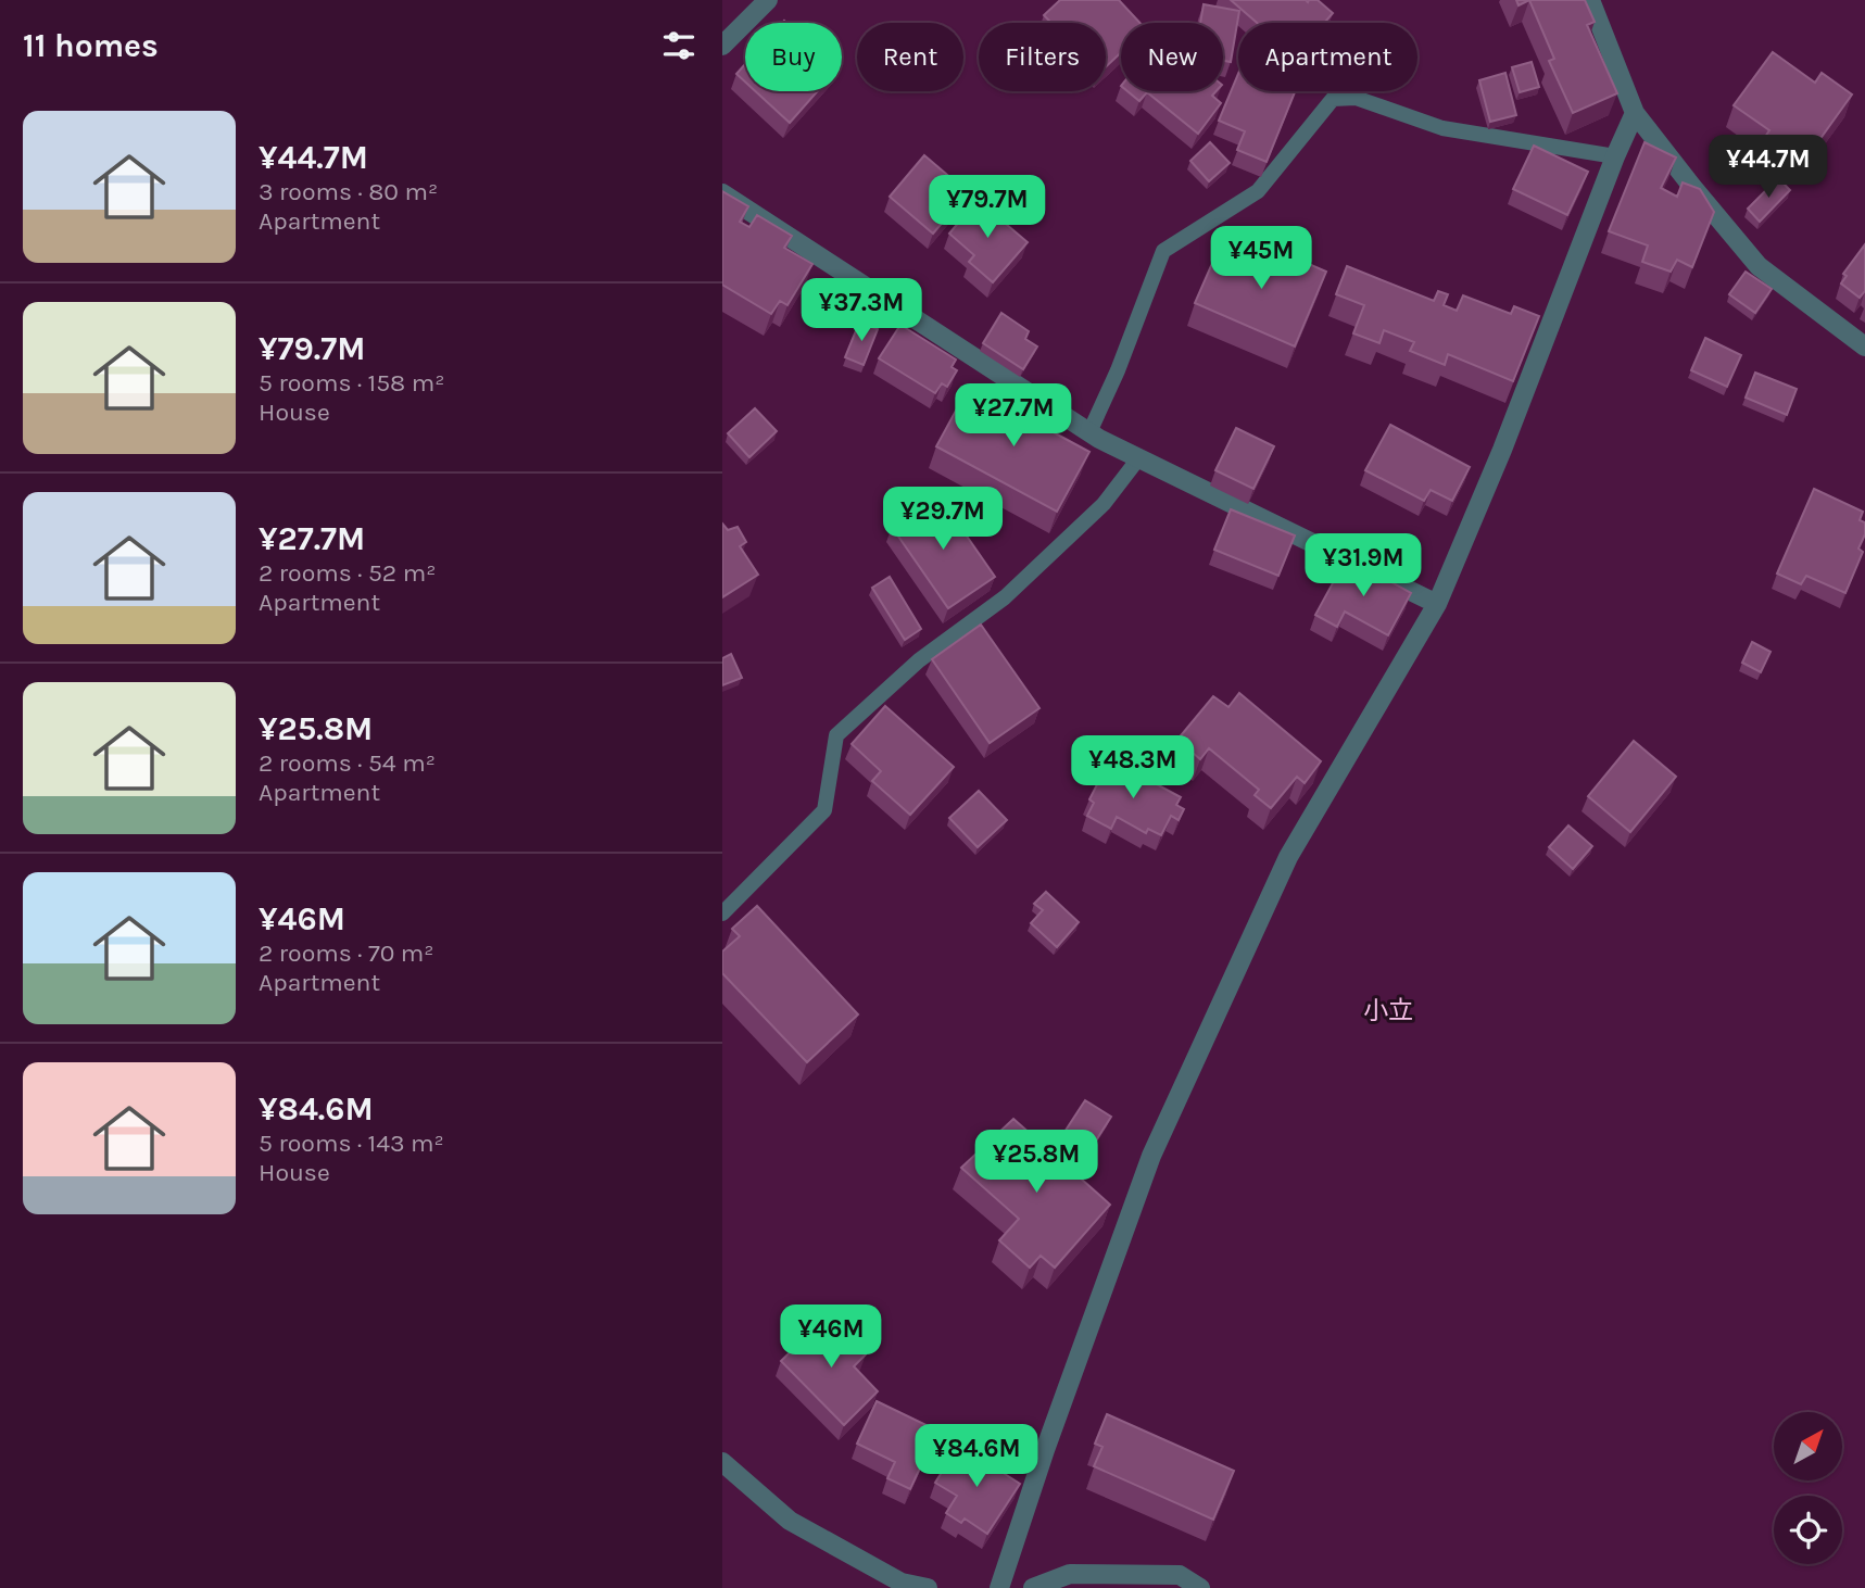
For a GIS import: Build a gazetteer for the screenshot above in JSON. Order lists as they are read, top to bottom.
{
  "districts": ["小立"],
  "north": "top right",
  "page": {
    "heading": "11 homes",
    "chip": [
      "Buy",
      "Rent",
      "Filters",
      "New",
      "Apartment"
    ],
    "list": [
      {
        "name": "¥44.7M",
        "note": "3 rooms · 80 m² · Apartment"
      },
      {
        "name": "¥79.7M",
        "note": "5 rooms · 158 m² · House"
      },
      {
        "name": "¥27.7M",
        "note": "2 rooms · 52 m² · Apartment"
      },
      {
        "name": "¥25.8M",
        "note": "2 rooms · 54 m² · Apartment"
      },
      {
        "name": "¥46M",
        "note": "2 rooms · 70 m² · Apartment"
      },
      {
        "name": "¥84.6M",
        "note": "5 rooms · 143 m² · House"
      }
    ],
    "price": [
      "¥44.7M",
      "¥79.7M",
      "¥45M",
      "¥37.3M",
      "¥27.7M",
      "¥29.7M",
      "¥31.9M",
      "¥48.3M",
      "¥25.8M",
      "¥46M",
      "¥84.6M"
    ]
  }
}
